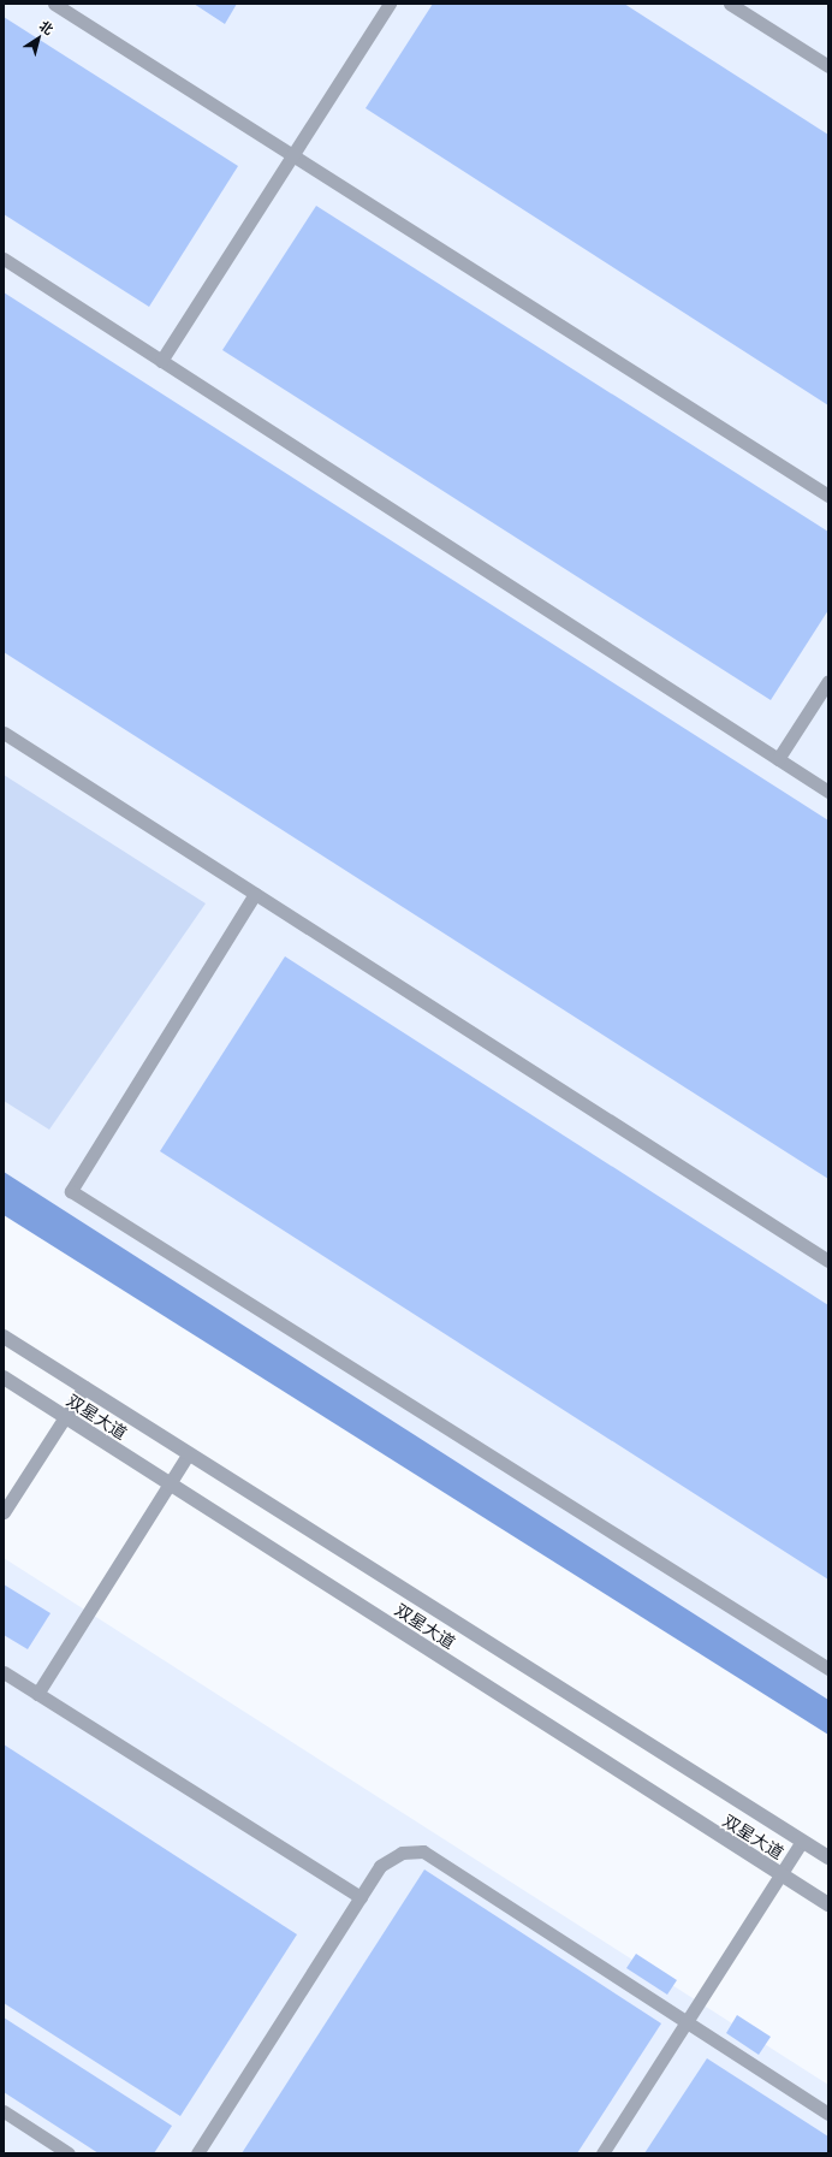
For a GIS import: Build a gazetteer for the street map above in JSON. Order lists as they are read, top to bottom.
{
  "streets": {
    "street": ["双星大道"]
  },
  "north": "top right"
}
